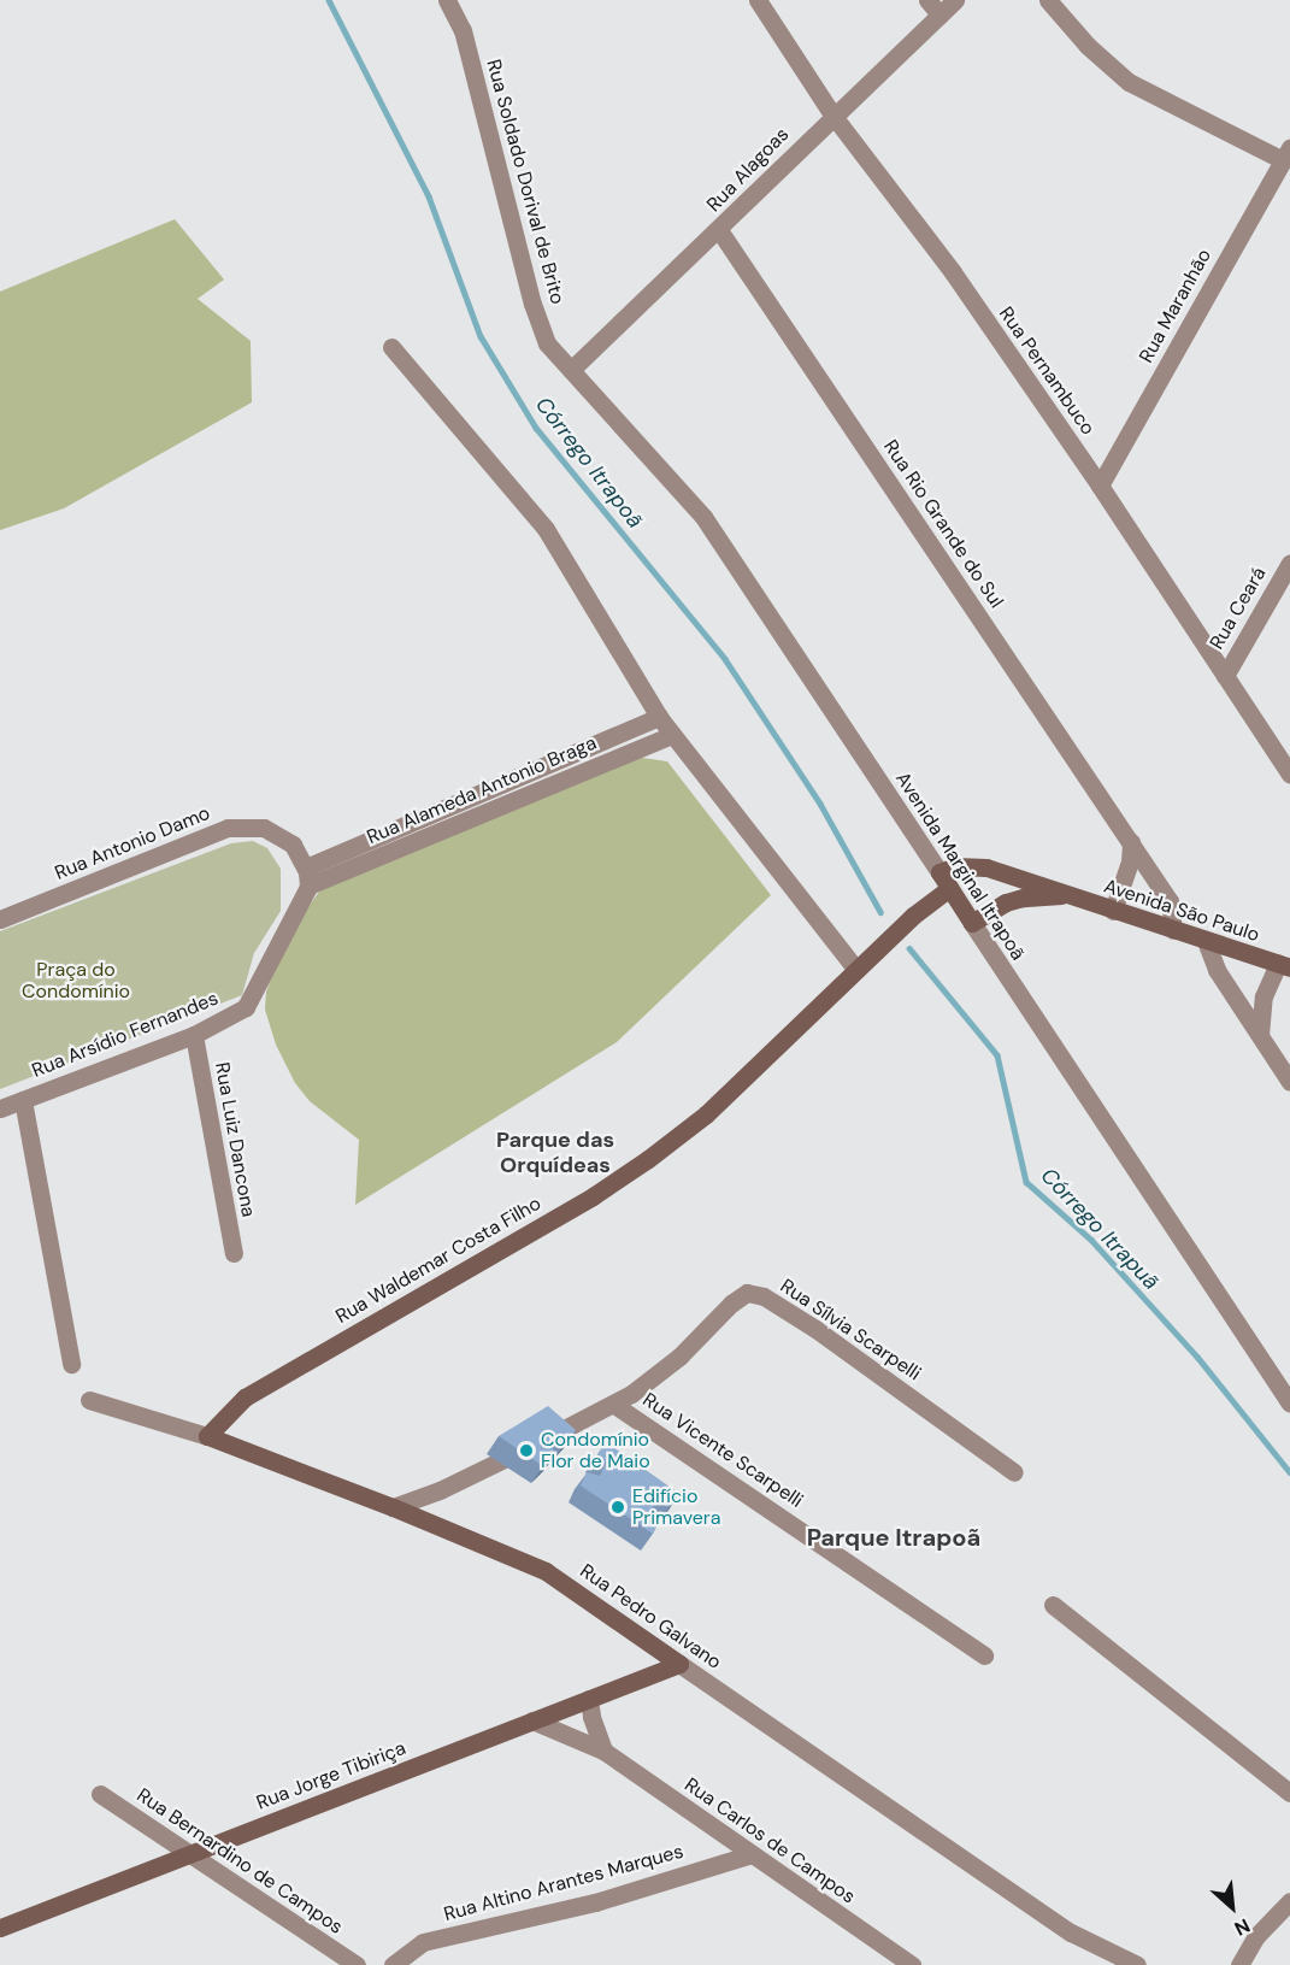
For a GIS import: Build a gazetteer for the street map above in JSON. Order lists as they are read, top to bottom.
{
  "streets": {
    "main road": [
      "Avenida Marginal Itrapoã",
      "Avenida São Paulo",
      "Rua Waldemar Costa Filho",
      "Rua Pedro Galvano",
      "Rua Jorge Tibiriça"
    ],
    "street": [
      "Rua Alagoas",
      "Rua Soldado Dorival de Brito",
      "Rua Maranhão",
      "Rua Pernambuco",
      "Rua Rio Grande do Sul",
      "Rua Ceará",
      "Rua Alameda Antonio Braga",
      "Rua Antonio Damo",
      "Rua Arsídio Fernandes",
      "Rua Luiz Dancona",
      "Rua Sílvia Scarpelli",
      "Rua Vicente Scarpelli",
      "Rua Carlos de Campos",
      "Rua Bernardino de Campos",
      "Rua Altino Arantes Marques"
    ]
  },
  "crossings": [
    ["Rua Alagoas", "Rua Soldado Dorival de Brito"],
    ["Rua Alagoas", "Rua Pernambuco"],
    ["Rua Alagoas", "Rua Rio Grande do Sul"],
    ["Rua Alagoas", "Avenida Marginal Itrapoã"],
    ["Rua Soldado Dorival de Brito", "Avenida Marginal Itrapoã"],
    ["Rua Maranhão", "Rua Pernambuco"],
    ["Rua Pernambuco", "Rua Ceará"],
    ["Rua Rio Grande do Sul", "Avenida São Paulo"],
    ["Rua Alameda Antonio Braga", "Rua Antonio Damo"],
    ["Rua Alameda Antonio Braga", "Rua Arsídio Fernandes"],
    ["Rua Antonio Damo", "Rua Arsídio Fernandes"],
    ["Avenida Marginal Itrapoã", "Avenida São Paulo"],
    ["Avenida Marginal Itrapoã", "Rua Waldemar Costa Filho"],
    ["Avenida São Paulo", "Rua Waldemar Costa Filho"],
    ["Rua Arsídio Fernandes", "Rua Luiz Dancona"],
    ["Rua Waldemar Costa Filho", "Rua Pedro Galvano"],
    ["Rua Sílvia Scarpelli", "Rua Vicente Scarpelli"],
    ["Rua Sílvia Scarpelli", "Rua Pedro Galvano"],
    ["Rua Pedro Galvano", "Rua Jorge Tibiriça"],
    ["Rua Jorge Tibiriça", "Rua Carlos de Campos"],
    ["Rua Jorge Tibiriça", "Rua Bernardino de Campos"],
    ["Rua Carlos de Campos", "Rua Altino Arantes Marques"]
  ],
  "districts": ["Parque das Orquídeas", "Parque Itrapoã"],
  "water": ["Córrego Itrapoã", "Córrego Itrapuã"],
  "parks": ["Praça do Condomínio"],
  "places": ["Condomínio Flor de Maio", "Edifício Primavera"],
  "north": "bottom right"
}
